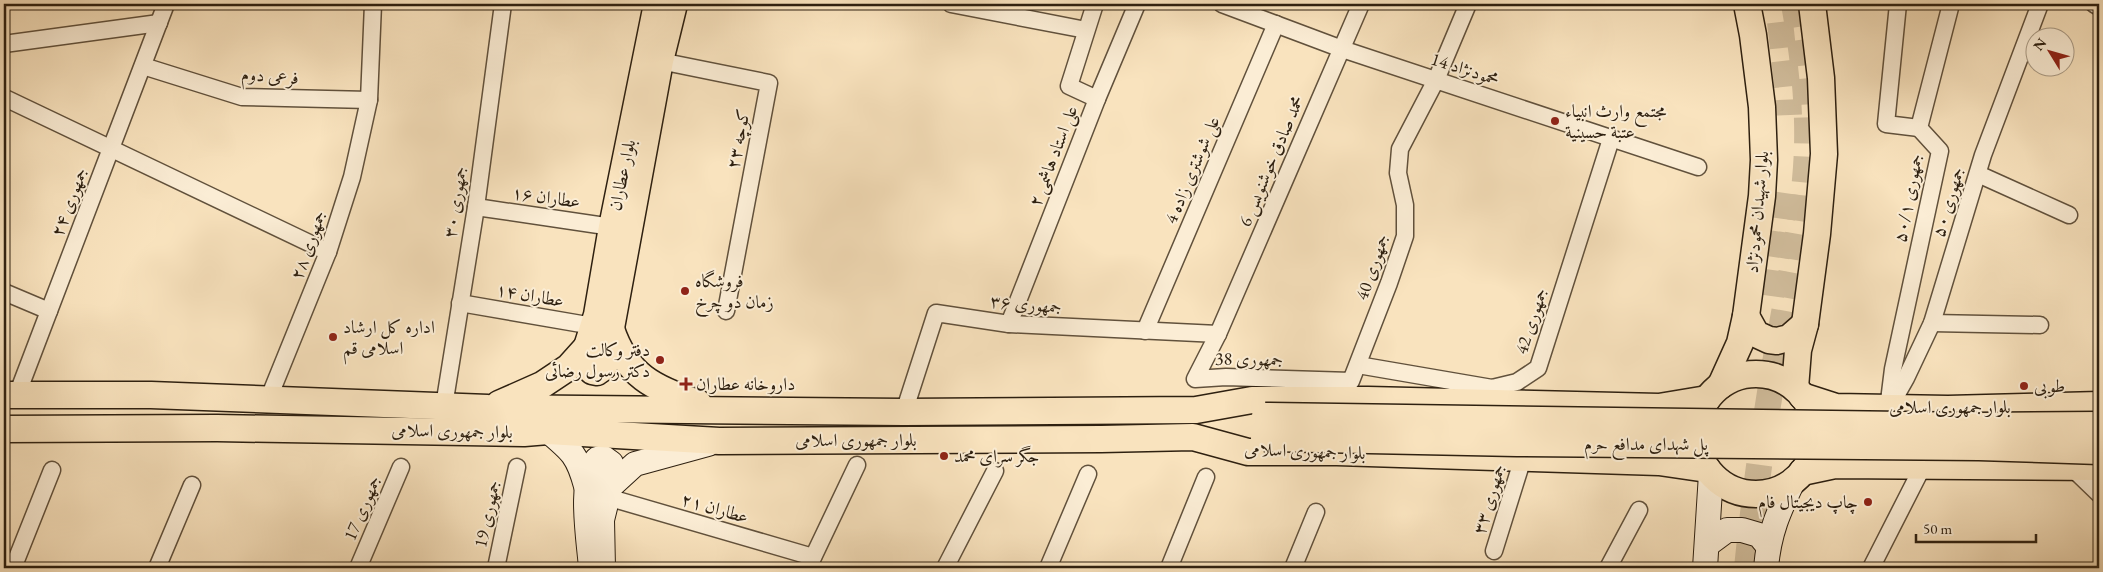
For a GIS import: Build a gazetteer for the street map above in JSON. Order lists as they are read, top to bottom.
{
  "streets": {
    "main road": [
      "بلوار عطاران",
      "بلوار شهیدان محمودنژاد",
      "بلوار جمهوری اسلامی",
      "پل شهدای مدافع حرم"
    ],
    "street": [
      "محمودنژاد 14",
      "فرعی دوم",
      "کوچه ۲۳",
      "علی استاد هاشمی ۲",
      "محمد صادق خوشنویس 6",
      "علی شوشتری زاده 4",
      "عطاران ۱۶",
      "جمهوری ۵۰/۱",
      "جمهوری ۲۴",
      "جمهوری ۳۰",
      "جمهوری ۵۰",
      "جمهوری ۲۸",
      "جمهوری 40",
      "عطاران ۱۴",
      "جمهوری ۳۶",
      "جمهوری 42",
      "جمهوری 38",
      "جمهوری ۳۳",
      "جمهوری 17",
      "عطاران ۲۱",
      "جمهوری 19"
    ]
  },
  "crossings": [
    ["محمودنژاد 14", "محمد صادق خوشنویس 6"],
    ["محمودنژاد 14", "علی شوشتری زاده 4"],
    ["محمودنژاد 14", "جمهوری 40"],
    ["محمودنژاد 14", "جمهوری 42"],
    ["فرعی دوم", "جمهوری ۲۴"],
    ["فرعی دوم", "جمهوری ۲۸"],
    ["کوچه ۲۳", "بلوار عطاران"],
    ["علی استاد هاشمی ۲", "جمهوری ۳۶"],
    ["محمد صادق خوشنویس 6", "جمهوری ۳۶"],
    ["محمد صادق خوشنویس 6", "جمهوری 38"],
    ["علی شوشتری زاده 4", "جمهوری ۳۶"],
    ["بلوار عطاران", "عطاران ۱۶"],
    ["بلوار عطاران", "عطاران ۱۴"],
    ["عطاران ۱۶", "جمهوری ۳۰"],
    ["جمهوری ۵۰/۱", "جمهوری ۵۰"],
    ["جمهوری ۵۰/۱", "بلوار جمهوری اسلامی"],
    ["جمهوری ۲۴", "بلوار جمهوری اسلامی"],
    ["جمهوری ۳۰", "عطاران ۱۴"],
    ["جمهوری ۳۰", "بلوار جمهوری اسلامی"],
    ["جمهوری ۵۰", "بلوار جمهوری اسلامی"],
    ["بلوار شهیدان محمودنژاد", "بلوار جمهوری اسلامی"],
    ["جمهوری ۲۸", "بلوار جمهوری اسلامی"],
    ["جمهوری 40", "جمهوری 42"],
    ["جمهوری 40", "جمهوری 38"],
    ["جمهوری ۳۶", "جمهوری 38"],
    ["جمهوری ۳۶", "بلوار جمهوری اسلامی"],
    ["بلوار جمهوری اسلامی", "پل شهدای مدافع حرم"],
    ["بلوار جمهوری اسلامی", "جمهوری ۳۳"]
  ],
  "places": {
    "other": [
      "مجتمع وارث انبياء عتبة حسينية",
      "فروشگاه زمان دو چرخ",
      "اداره کل ارشاد اسلامی قم",
      "دفتر وکالت دکتر رسول رضائی",
      "طوبی",
      "جگر سرای محمد",
      "چاپ دیجیتال فام"
    ],
    "health": ["داروخانه عطاران"]
  },
  "scale_bar": "50 m",
  "north": "top left"
}
